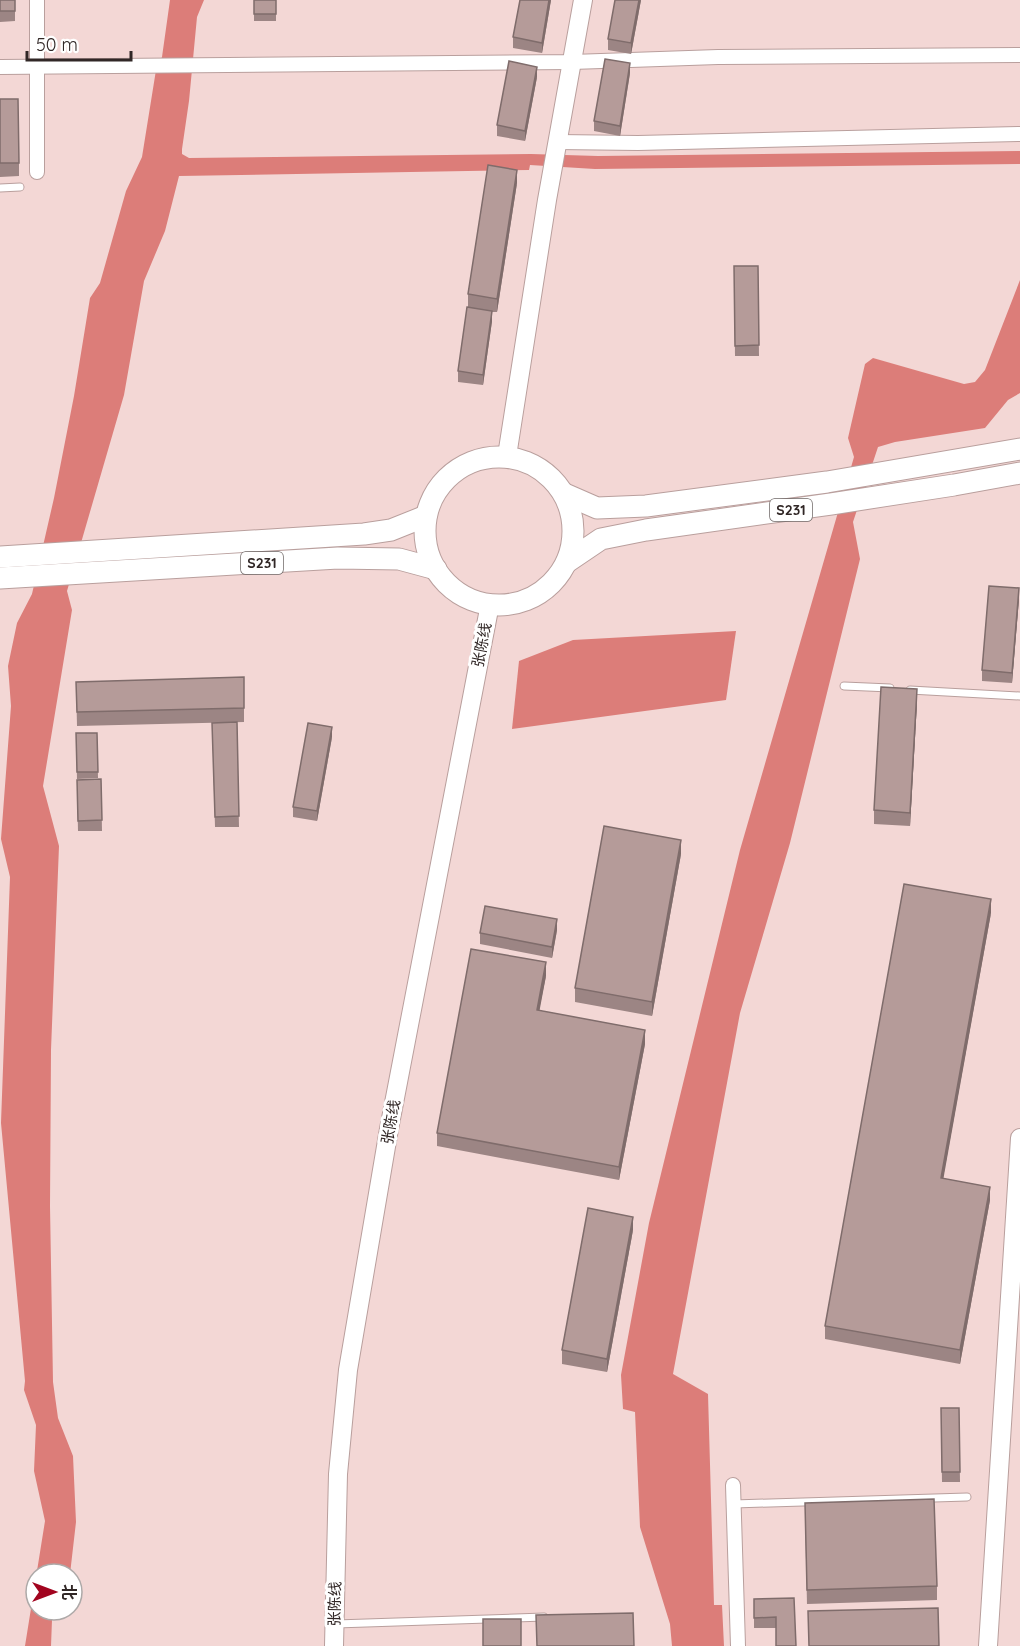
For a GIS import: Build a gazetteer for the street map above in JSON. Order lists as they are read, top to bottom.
{
  "streets": {
    "main road": ["S231", "张陈线"]
  },
  "crossings": [
    ["S231", "张陈线"]
  ],
  "scale_bar": "50 m",
  "north": "right"
}
